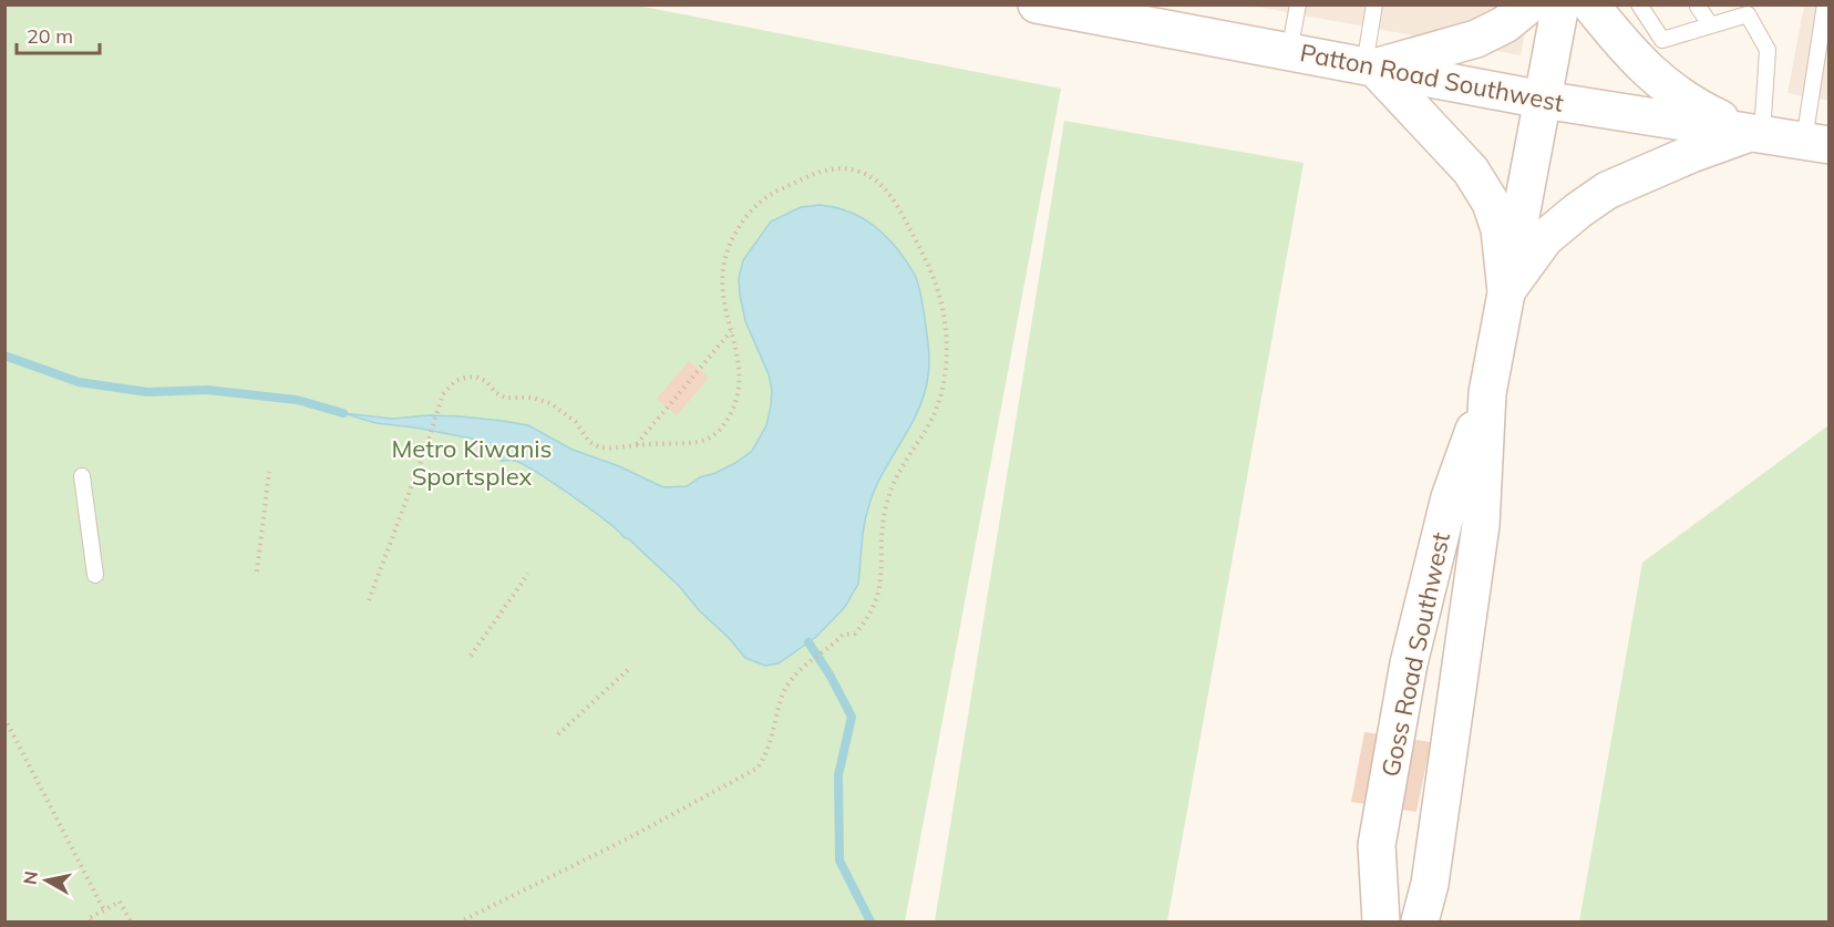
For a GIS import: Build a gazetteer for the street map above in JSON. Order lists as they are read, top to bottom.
{
  "streets": {
    "main road": ["Patton Road Southwest", "Goss Road Southwest"]
  },
  "crossings": [
    ["Patton Road Southwest", "Goss Road Southwest"]
  ],
  "parks": ["Metro Kiwanis Sportsplex"],
  "scale_bar": "20 m",
  "north": "left"
}
